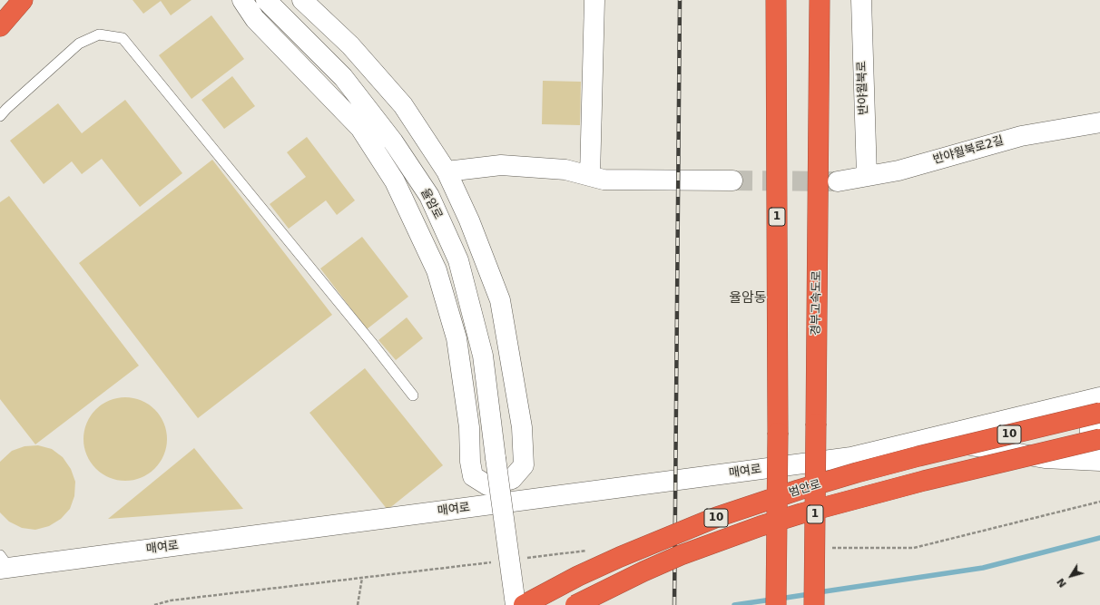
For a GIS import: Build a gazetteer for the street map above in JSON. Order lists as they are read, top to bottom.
{
  "streets": {
    "highway": [
      "1",
      "경부고속도로",
      "10",
      "범안로"
    ],
    "street": [
      "반야월북로",
      "반야월북로2길",
      "율암로",
      "매여로"
    ]
  },
  "crossings": [
    ["반야월북로", "반야월북로2길"]
  ],
  "districts": ["율암동"],
  "north": "bottom left"
}
